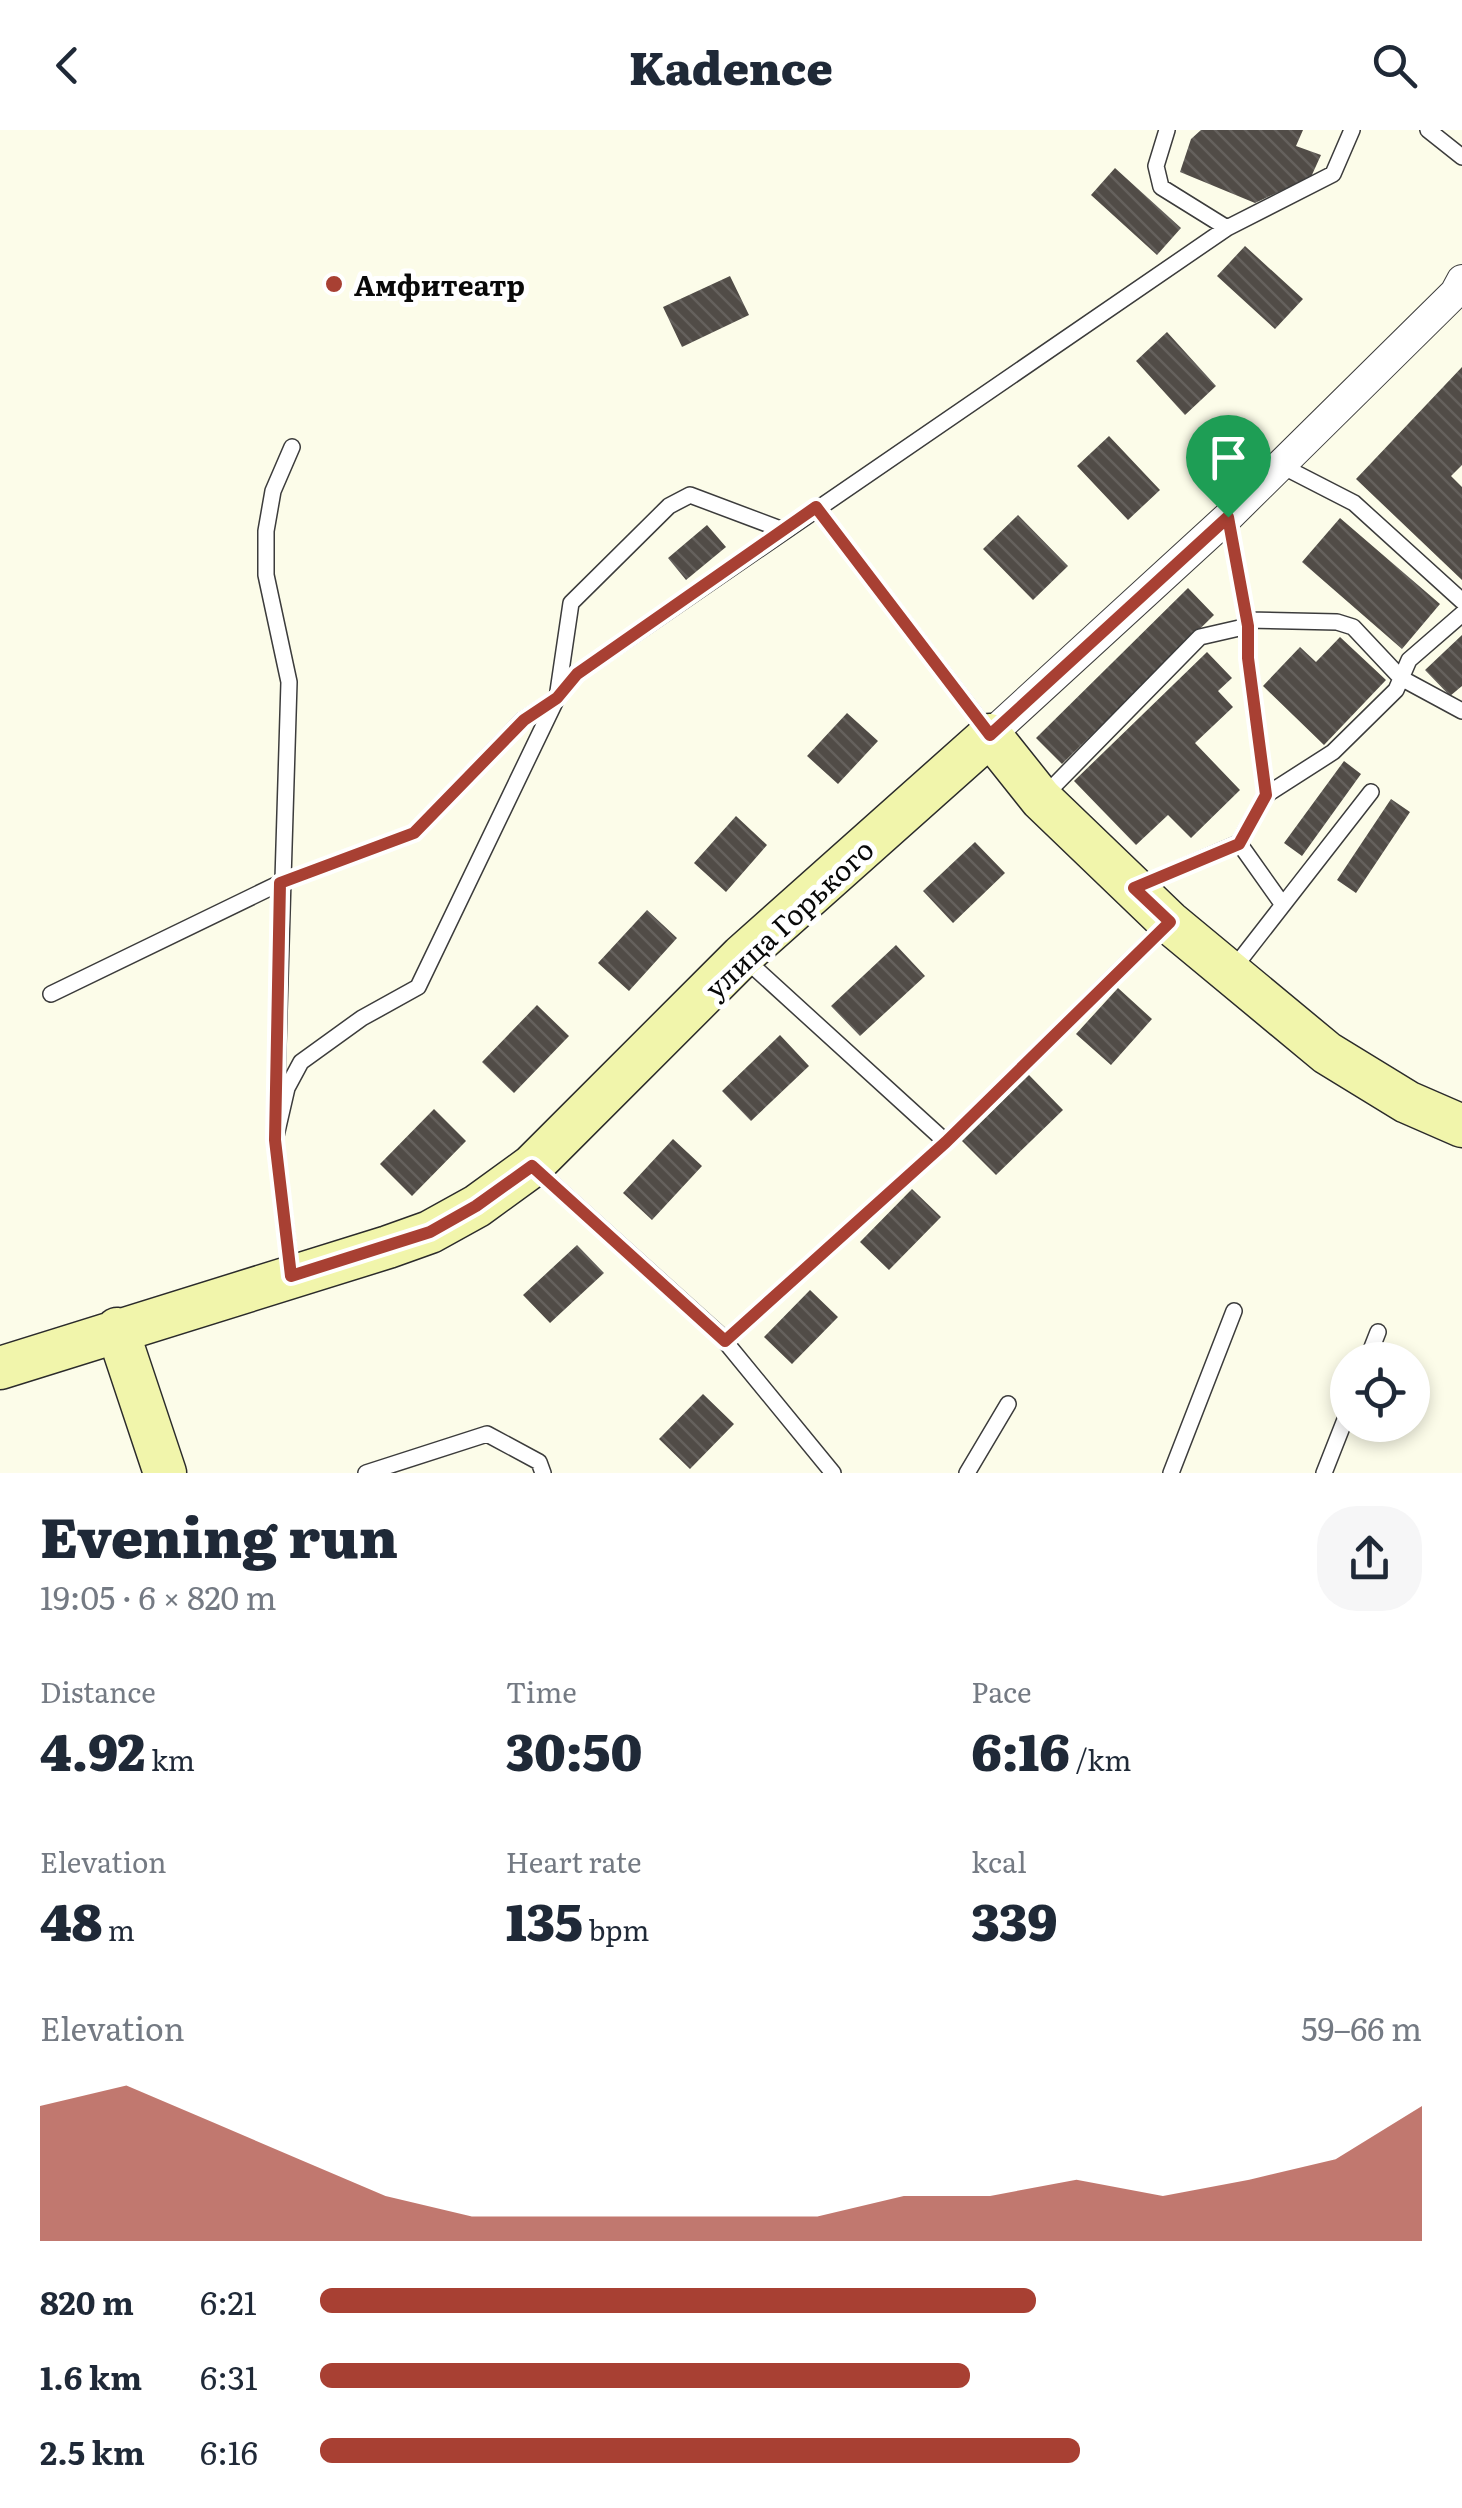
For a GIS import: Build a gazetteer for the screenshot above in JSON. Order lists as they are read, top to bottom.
{
  "streets": {
    "street": ["улица Горького"]
  },
  "places": ["Амфитеатр"],
  "page": {
    "header": "Kadence",
    "heading": ["Evening run", "19:05 · 6 × 820 m"],
    "stats": [
      ["Distance", "4.92 km"],
      ["Time", "30:50"],
      ["Pace", "6:16 /km"],
      ["Elevation", "48 m"],
      ["Heart rate", "135 bpm"],
      ["kcal", "339"]
    ],
    "chart": ["Elevation", "59–66 m"],
    "list": [
      {
        "name": "820 m",
        "note": "6:21"
      },
      {
        "name": "1.6 km",
        "note": "6:31"
      },
      {
        "name": "2.5 km",
        "note": "6:16"
      }
    ]
  }
}
